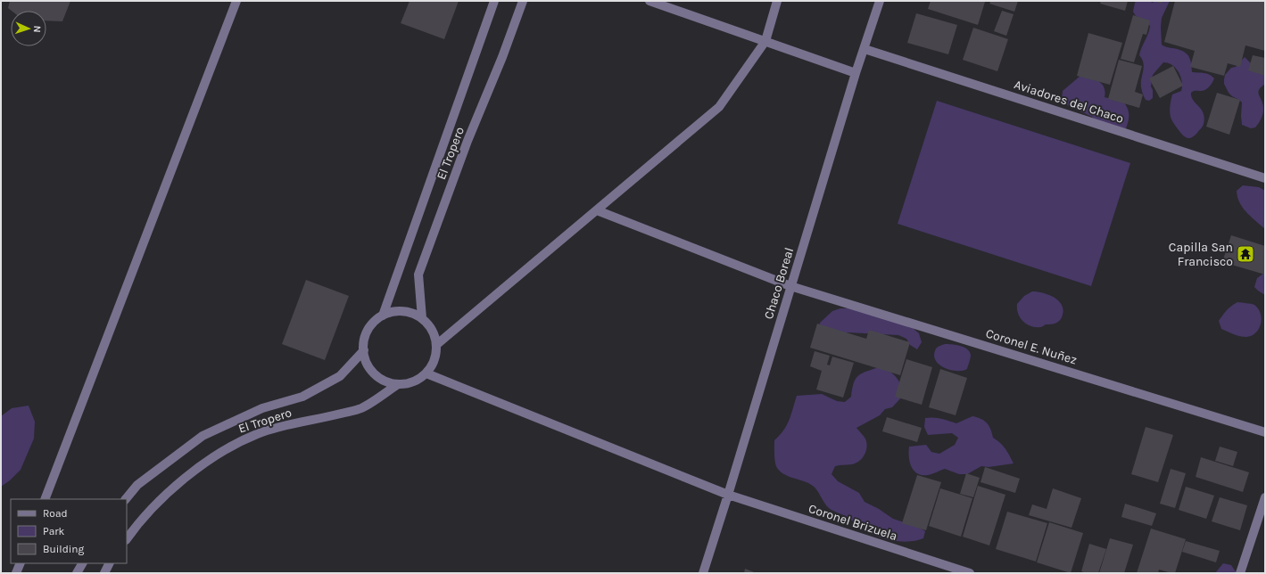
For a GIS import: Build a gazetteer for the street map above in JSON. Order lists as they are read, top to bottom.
{
  "streets": {
    "street": [
      "Aviadores del Chaco",
      "El Tropero",
      "Chaco Boreal",
      "Coronel E. Nuñez",
      "Coronel Brizuela"
    ]
  },
  "crossings": [
    ["Aviadores del Chaco", "Chaco Boreal"],
    ["El Tropero", "Coronel Brizuela"],
    ["Chaco Boreal", "Coronel E. Nuñez"],
    ["Chaco Boreal", "Coronel Brizuela"]
  ],
  "places": {
    "temple": ["Capilla San Francisco"]
  },
  "legend": ["Road", "Park", "Building"],
  "north": "right"
}
